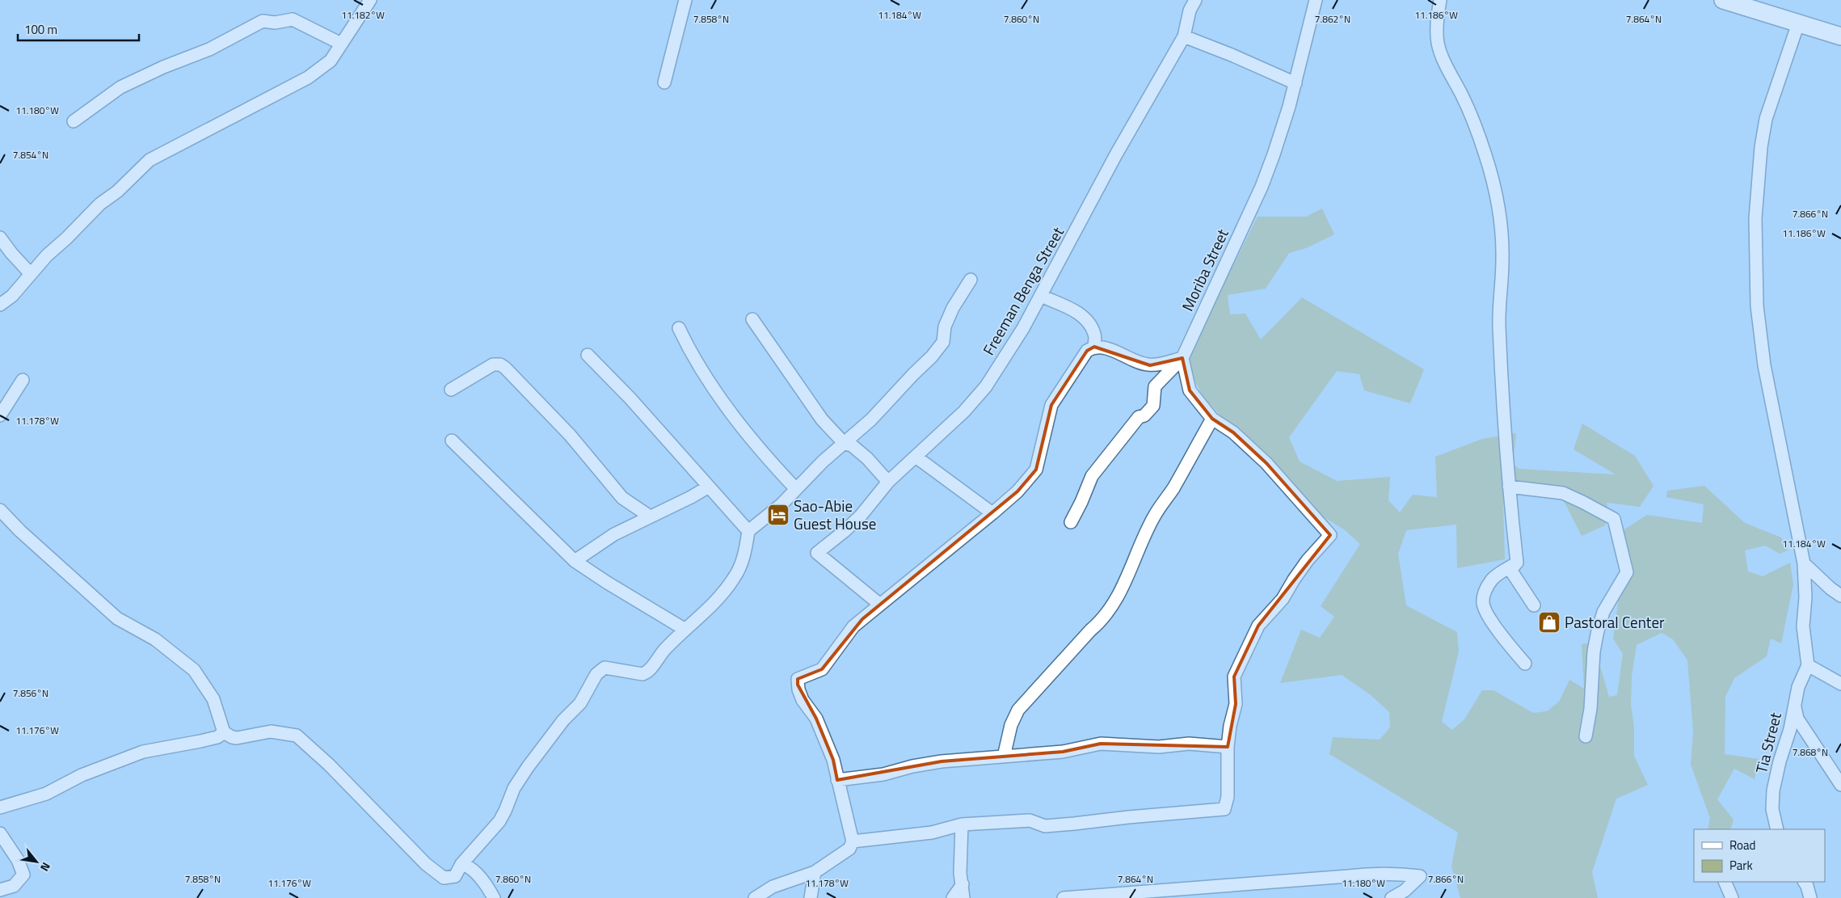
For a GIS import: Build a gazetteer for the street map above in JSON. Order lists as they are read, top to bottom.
{
  "streets": {
    "street": ["Moriba Street", "Freeman Benga Street", "Tia Street"]
  },
  "places": {
    "hotel": ["Sao-Abie Guest House"],
    "shop": ["Pastoral Center"]
  },
  "legend": ["Road", "Park"],
  "scale_bar": "100 m",
  "north": "bottom right",
  "coordinates": [
    "11.182°W",
    "11.184°W",
    "11.186°W",
    "7.858°N",
    "7.860°N",
    "7.862°N",
    "7.864°N",
    "11.180°W",
    "7.854°N",
    "7.866°N",
    "11.178°W",
    "7.856°N",
    "11.176°W",
    "7.868°N"
  ]
}
